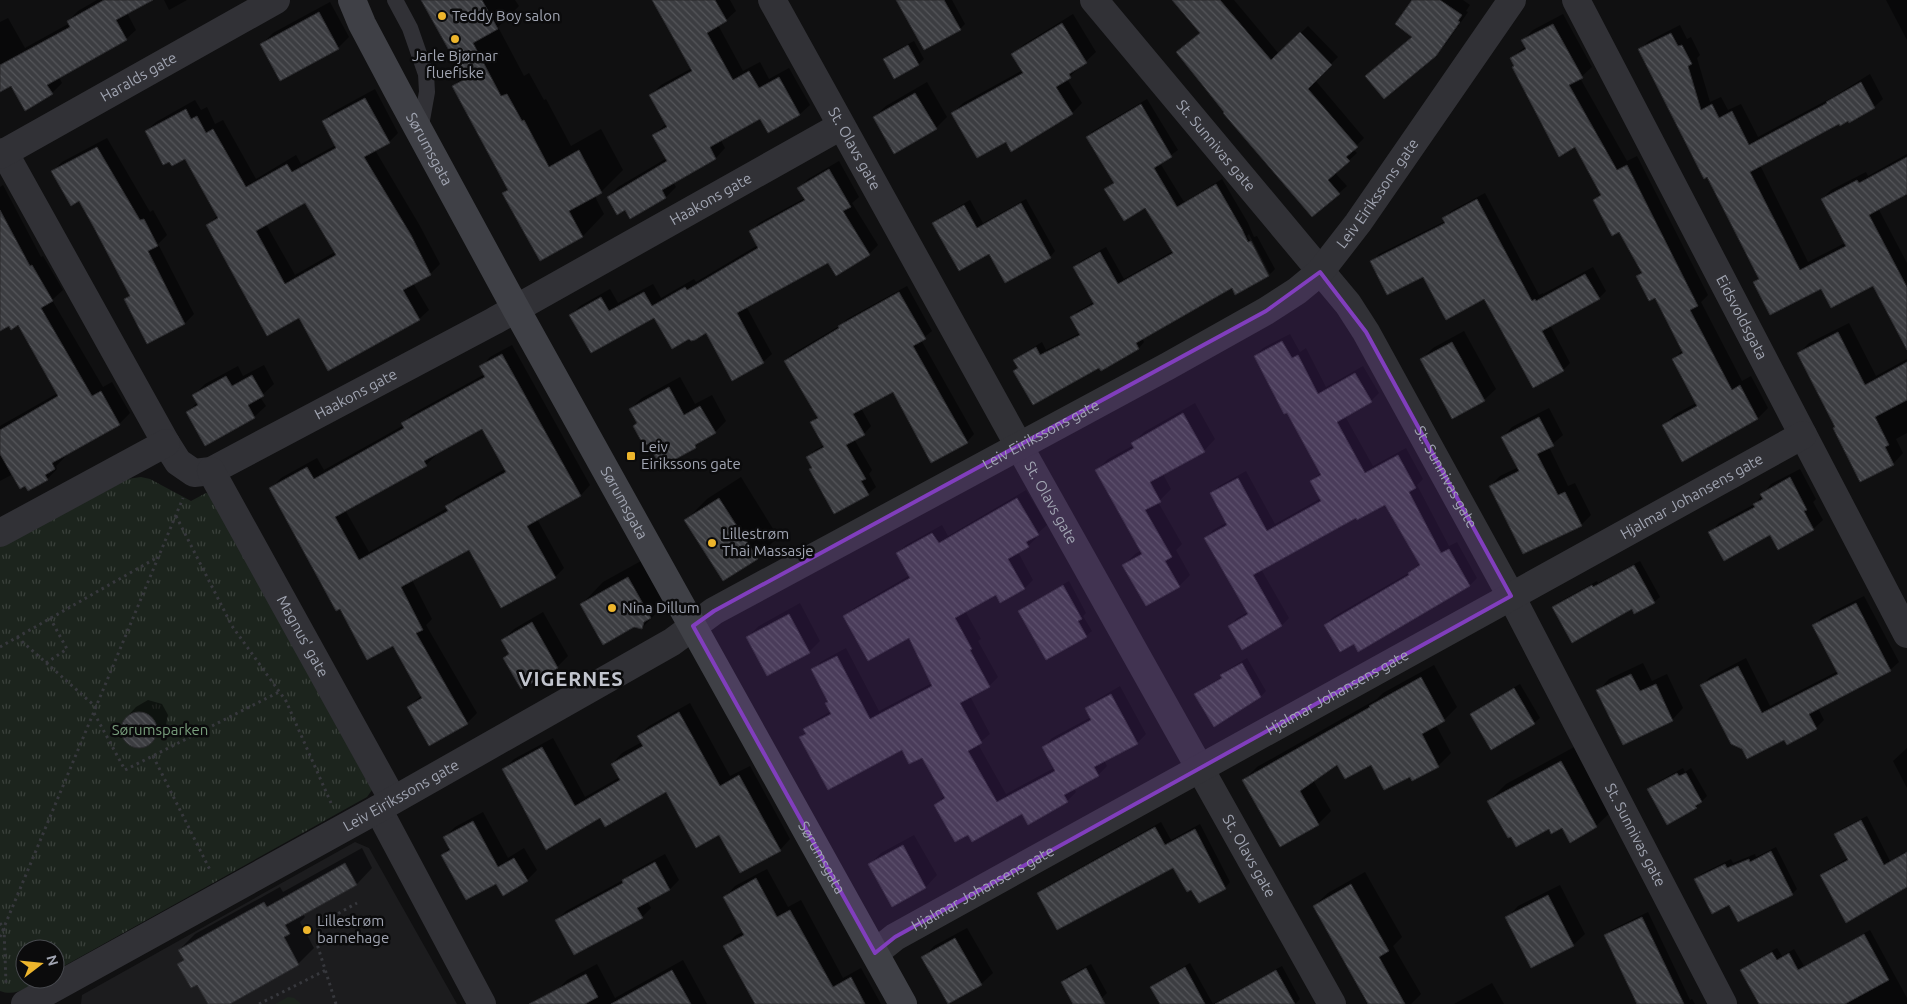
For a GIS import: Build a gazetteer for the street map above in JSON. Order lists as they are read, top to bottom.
{
  "streets": {
    "main road": ["Sørumsgata"],
    "street": [
      "Haralds gate",
      "St. Sunnivas gate",
      "St. Olavs gate",
      "Leiv Eirikssons gate",
      "Haakons gate",
      "Eidsvoldsgata",
      "Hjalmar Johansens gate",
      "Magnus' gate"
    ]
  },
  "crossings": [
    ["St. Sunnivas gate", "Leiv Eirikssons gate"],
    ["St. Sunnivas gate", "Hjalmar Johansens gate"],
    ["Sørumsgata", "Leiv Eirikssons gate"],
    ["Sørumsgata", "Haakons gate"],
    ["Sørumsgata", "Hjalmar Johansens gate"],
    ["St. Olavs gate", "Leiv Eirikssons gate"],
    ["St. Olavs gate", "Haakons gate"],
    ["St. Olavs gate", "Hjalmar Johansens gate"],
    ["Leiv Eirikssons gate", "Magnus' gate"],
    ["Haakons gate", "Magnus' gate"],
    ["Eidsvoldsgata", "Hjalmar Johansens gate"]
  ],
  "districts": ["VIGERNES"],
  "parks": ["Sørumsparken"],
  "places": {
    "other": [
      "Teddy Boy salon",
      "Jarle Bjørnar fluefiske",
      "Lillestrøm Thai Massasje",
      "Nina Dillum",
      "Lillestrøm barnehage"
    ],
    "transit": ["Leiv Eirikssons gate"]
  },
  "north": "right"
}
